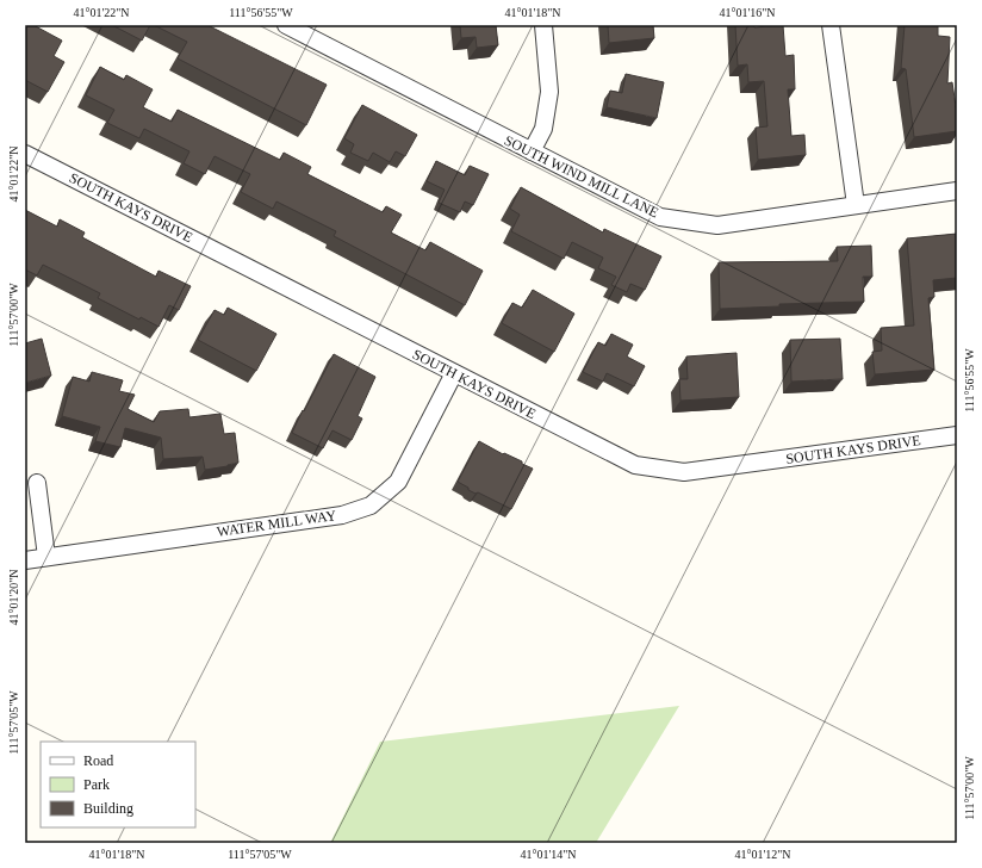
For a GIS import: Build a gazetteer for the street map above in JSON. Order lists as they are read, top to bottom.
{
  "streets": {
    "street": ["SOUTH WIND MILL LANE", "SOUTH KAYS DRIVE", "WATER MILL WAY"]
  },
  "crossings": [
    ["SOUTH KAYS DRIVE", "WATER MILL WAY"]
  ],
  "legend": ["Road", "Park", "Building"],
  "coordinates": [
    "41°01'22\"N",
    "111°56'55\"W",
    "41°01'18\"N",
    "41°01'16\"N",
    "111°57'00\"W",
    "41°01'20\"N",
    "111°57'05\"W",
    "41°01'14\"N",
    "41°01'12\"N"
  ]
}
